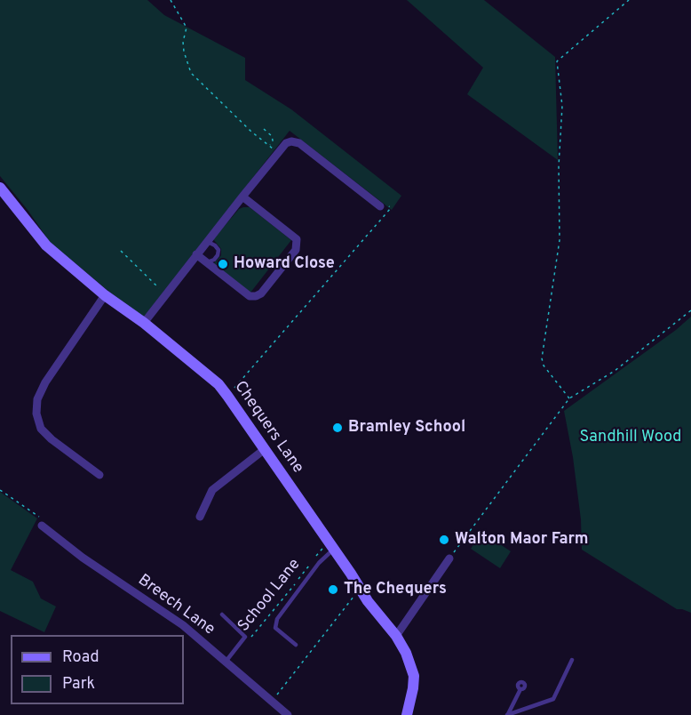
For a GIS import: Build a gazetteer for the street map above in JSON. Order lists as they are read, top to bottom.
{
  "streets": {
    "main road": ["Chequers Lane"],
    "street": ["Breech Lane"],
    "path": ["School Lane"]
  },
  "crossings": [
    ["Chequers Lane", "School Lane"]
  ],
  "parks": ["Sandhill Wood"],
  "places": [
    "Howard Close",
    "Bramley School",
    "Walton Maor Farm",
    "The Chequers"
  ],
  "legend": ["Road", "Park"]
}
